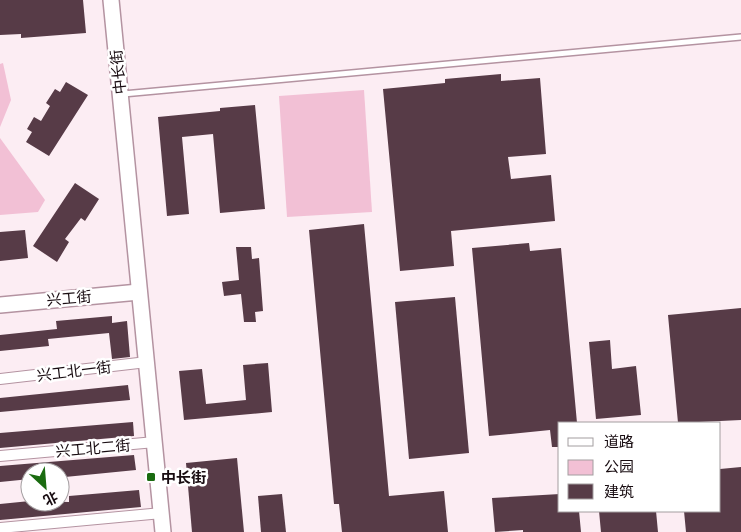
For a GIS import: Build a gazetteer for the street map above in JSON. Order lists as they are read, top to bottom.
{
  "streets": {
    "street": [
      "中长街",
      "兴工街",
      "兴工北一街",
      "兴工北二街"
    ]
  },
  "crossings": [
    ["中长街", "兴工街"],
    ["中长街", "兴工北一街"],
    ["中长街", "兴工北二街"]
  ],
  "places": {
    "transit": ["中长街"]
  },
  "legend": ["道路", "公园", "建筑"],
  "north": "bottom right"
}
